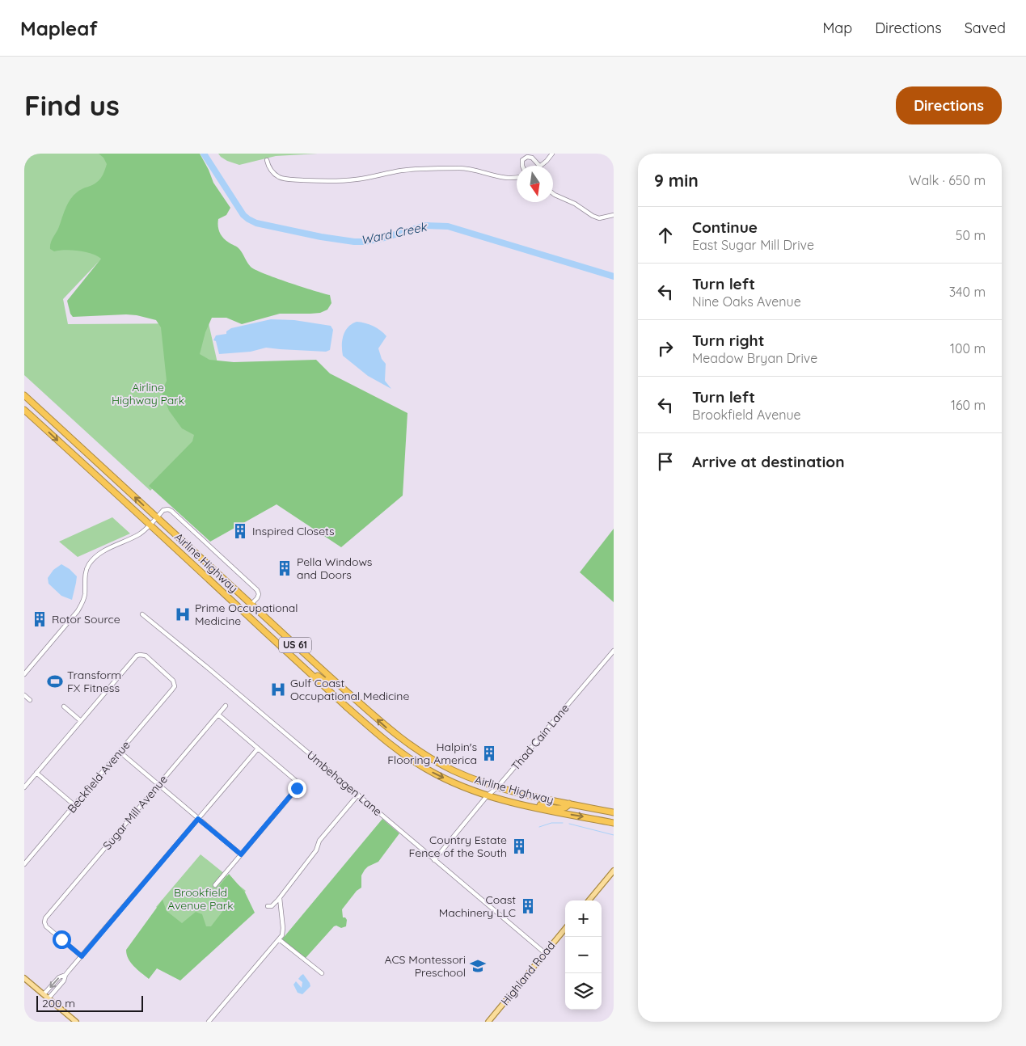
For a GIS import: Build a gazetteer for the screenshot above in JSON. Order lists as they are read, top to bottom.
{
  "streets": {
    "highway": ["Airline Highway", "US 61"],
    "main road": ["Highland Road"],
    "street": [
      "Thad Cain Lane",
      "Beckfield Avenue",
      "Umbehagen Lane",
      "Sugar Mill Avenue"
    ]
  },
  "crossings": [
    ["Airline Highway", "Thad Cain Lane"],
    ["Thad Cain Lane", "Umbehagen Lane"],
    ["Umbehagen Lane", "Highland Road"]
  ],
  "water": ["Ward Creek"],
  "parks": ["Airline Highway Park", "Brookfield Avenue Park"],
  "places": {
    "building": [
      "Inspired Closets",
      "Pella Windows and Doors",
      "Rotor Source",
      "Halpin's Flooring America",
      "Country Estate Fence of the South",
      "Coast Machinery LLC"
    ],
    "hospital": ["Prime Occupational Medicine", "Gulf Coast Occupational Medicine"],
    "sports": ["Transform FX Fitness"],
    "school or university": ["ACS Montessori Preschool"]
  },
  "scale_bar": "200 m",
  "north": "bottom",
  "page": {
    "header": "Mapleaf",
    "nav": ["Map", "Directions", "Saved"],
    "buttons": "Directions",
    "title": "Find us",
    "heading": ["9 min", "Walk · 650 m"],
    "list": [
      ["Continue", "East Sugar Mill Drive", "50 m"],
      ["Turn left", "Nine Oaks Avenue", "340 m"],
      ["Turn right", "Meadow Bryan Drive", "100 m"],
      ["Turn left", "Brookfield Avenue", "160 m"],
      "Arrive at destination"
    ],
    "map_buttons": ["+", "−"],
    "scale": "200 m"
  }
}
